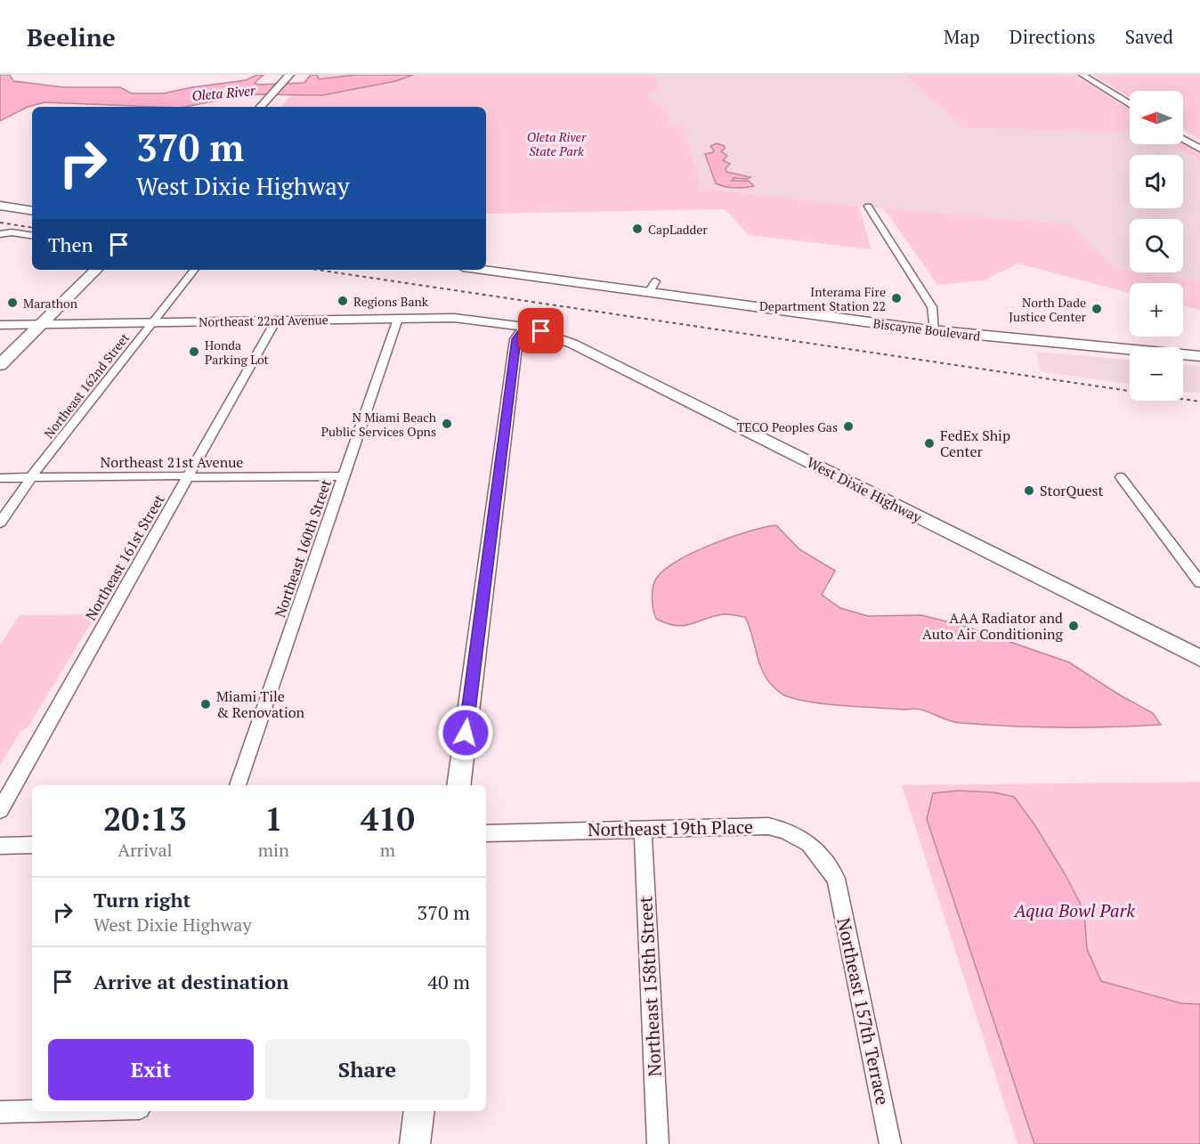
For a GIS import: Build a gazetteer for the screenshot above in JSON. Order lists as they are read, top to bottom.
{
  "streets": {
    "main road": ["Northeast 22nd Avenue", "Biscayne Boulevard", "West Dixie Highway"],
    "street": [
      "Northeast 162nd Street",
      "Northeast 21st Avenue",
      "Northeast 160th Street",
      "Northeast 161st Street",
      "Northeast 19th Place",
      "Northeast 158th Street",
      "Northeast 157th Terrace"
    ]
  },
  "crossings": [
    ["Northeast 22nd Avenue", "Northeast 162nd Street"],
    ["Northeast 22nd Avenue", "West Dixie Highway"],
    ["Northeast 22nd Avenue", "Northeast 160th Street"],
    ["Northeast 22nd Avenue", "Northeast 161st Street"],
    ["Northeast 162nd Street", "Northeast 21st Avenue"],
    ["Northeast 21st Avenue", "Northeast 160th Street"],
    ["Northeast 21st Avenue", "Northeast 161st Street"],
    ["Northeast 19th Place", "Northeast 158th Street"],
    ["Northeast 19th Place", "Northeast 157th Terrace"]
  ],
  "water": ["Oleta River"],
  "parks": ["Oleta River State Park", "Aqua Bowl Park"],
  "places": [
    "CapLadder",
    "Interama Fire Department Station 22",
    "Regions Bank",
    "Marathon",
    "North Dade Justice Center",
    "Honda Parking Lot",
    "N Miami Beach Public Services Opns",
    "TECO Peoples Gas",
    "FedEx Ship Center",
    "StorQuest",
    "AAA Radiator and Auto Air Conditioning",
    "Miami Tile & Renovation"
  ],
  "north": "left",
  "page": {
    "header": "Beeline",
    "nav": ["Map", "Directions", "Saved"],
    "map_buttons": ["+", "−"],
    "turn": ["370 m", "West Dixie Highway"],
    "then": "Then",
    "eta": [
      "20:13",
      "Arrival",
      "1",
      "min",
      "410",
      "m"
    ],
    "list": [
      {
        "name": "Turn right",
        "note": "West Dixie Highway",
        "value": "370 m"
      },
      {
        "name": "Arrive at destination",
        "value": "40 m"
      }
    ],
    "buttons": ["Exit", "Share"]
  }
}
